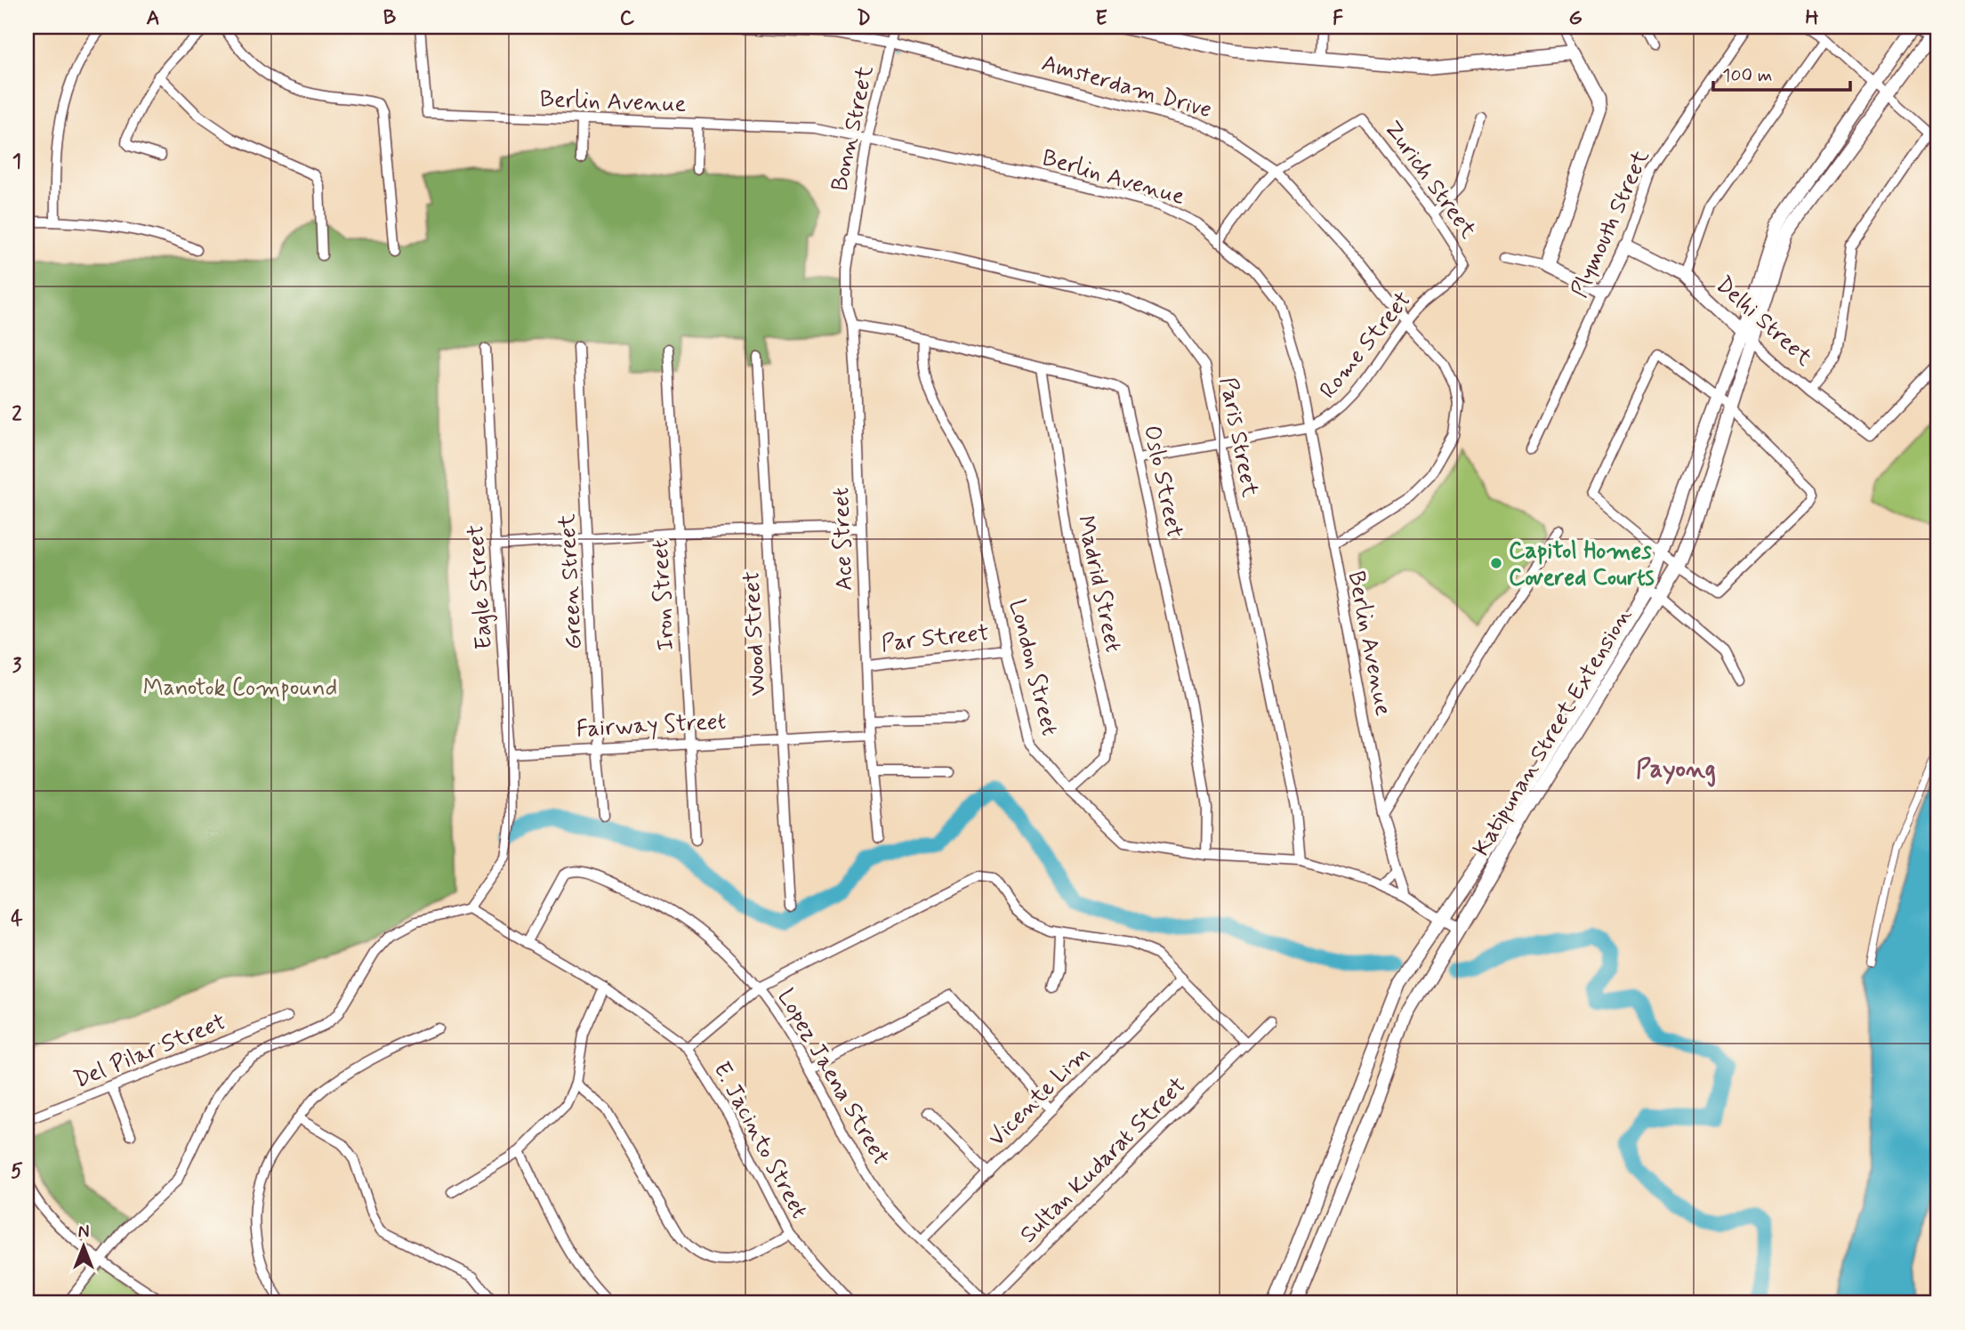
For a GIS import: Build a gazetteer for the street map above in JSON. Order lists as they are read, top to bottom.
{
  "streets": {
    "street": [
      "Amsterdam Drive",
      "Berlin Avenue",
      "Bonn Street",
      "Zurich Street",
      "Plymouth Street",
      "Delhi Street",
      "Rome Street",
      "Paris Street",
      "Oslo Street",
      "Ace Street",
      "Green Street",
      "Madrid Street",
      "Eagle Street",
      "Iron Street",
      "Wood Street",
      "Par Street",
      "London Street",
      "Fairway Street",
      "Katipunan Street Extension",
      "Del Pilar Street",
      "Lopez Jaena Street",
      "Vicente Lim",
      "E. Jacinto Street",
      "Sultan Kudarat Street"
    ]
  },
  "crossings": [
    ["Amsterdam Drive", "Berlin Avenue"],
    ["Amsterdam Drive", "Bonn Street"],
    ["Amsterdam Drive", "Zurich Street"],
    ["Amsterdam Drive", "Rome Street"],
    ["Berlin Avenue", "Bonn Street"],
    ["Berlin Avenue", "Rome Street"],
    ["Berlin Avenue", "London Street"],
    ["Bonn Street", "Paris Street"],
    ["Bonn Street", "Ace Street"],
    ["Zurich Street", "Rome Street"],
    ["Plymouth Street", "Delhi Street"],
    ["Delhi Street", "Katipunan Street Extension"],
    ["Rome Street", "Paris Street"],
    ["Rome Street", "Oslo Street"],
    ["Paris Street", "Ace Street"],
    ["Paris Street", "London Street"],
    ["Oslo Street", "Ace Street"],
    ["Oslo Street", "Madrid Street"],
    ["Oslo Street", "London Street"],
    ["Ace Street", "Par Street"],
    ["Ace Street", "Fairway Street"],
    ["Green Street", "Fairway Street"],
    ["Madrid Street", "London Street"],
    ["Eagle Street", "Fairway Street"],
    ["Eagle Street", "E. Jacinto Street"],
    ["Iron Street", "Fairway Street"],
    ["Wood Street", "Fairway Street"],
    ["Par Street", "London Street"],
    ["Lopez Jaena Street", "Vicente Lim"],
    ["Lopez Jaena Street", "E. Jacinto Street"],
    ["Lopez Jaena Street", "Sultan Kudarat Street"]
  ],
  "districts": ["Payong"],
  "parks": ["Manotok Compound"],
  "places": ["Capitol Homes Covered Courts"],
  "scale_bar": "100 m",
  "north": "top",
  "grid": {
    "columns": [
      "A",
      "B",
      "C",
      "D",
      "E",
      "F",
      "G",
      "H"
    ],
    "rows": [
      "1",
      "2",
      "3",
      "4",
      "5"
    ]
  }
}
